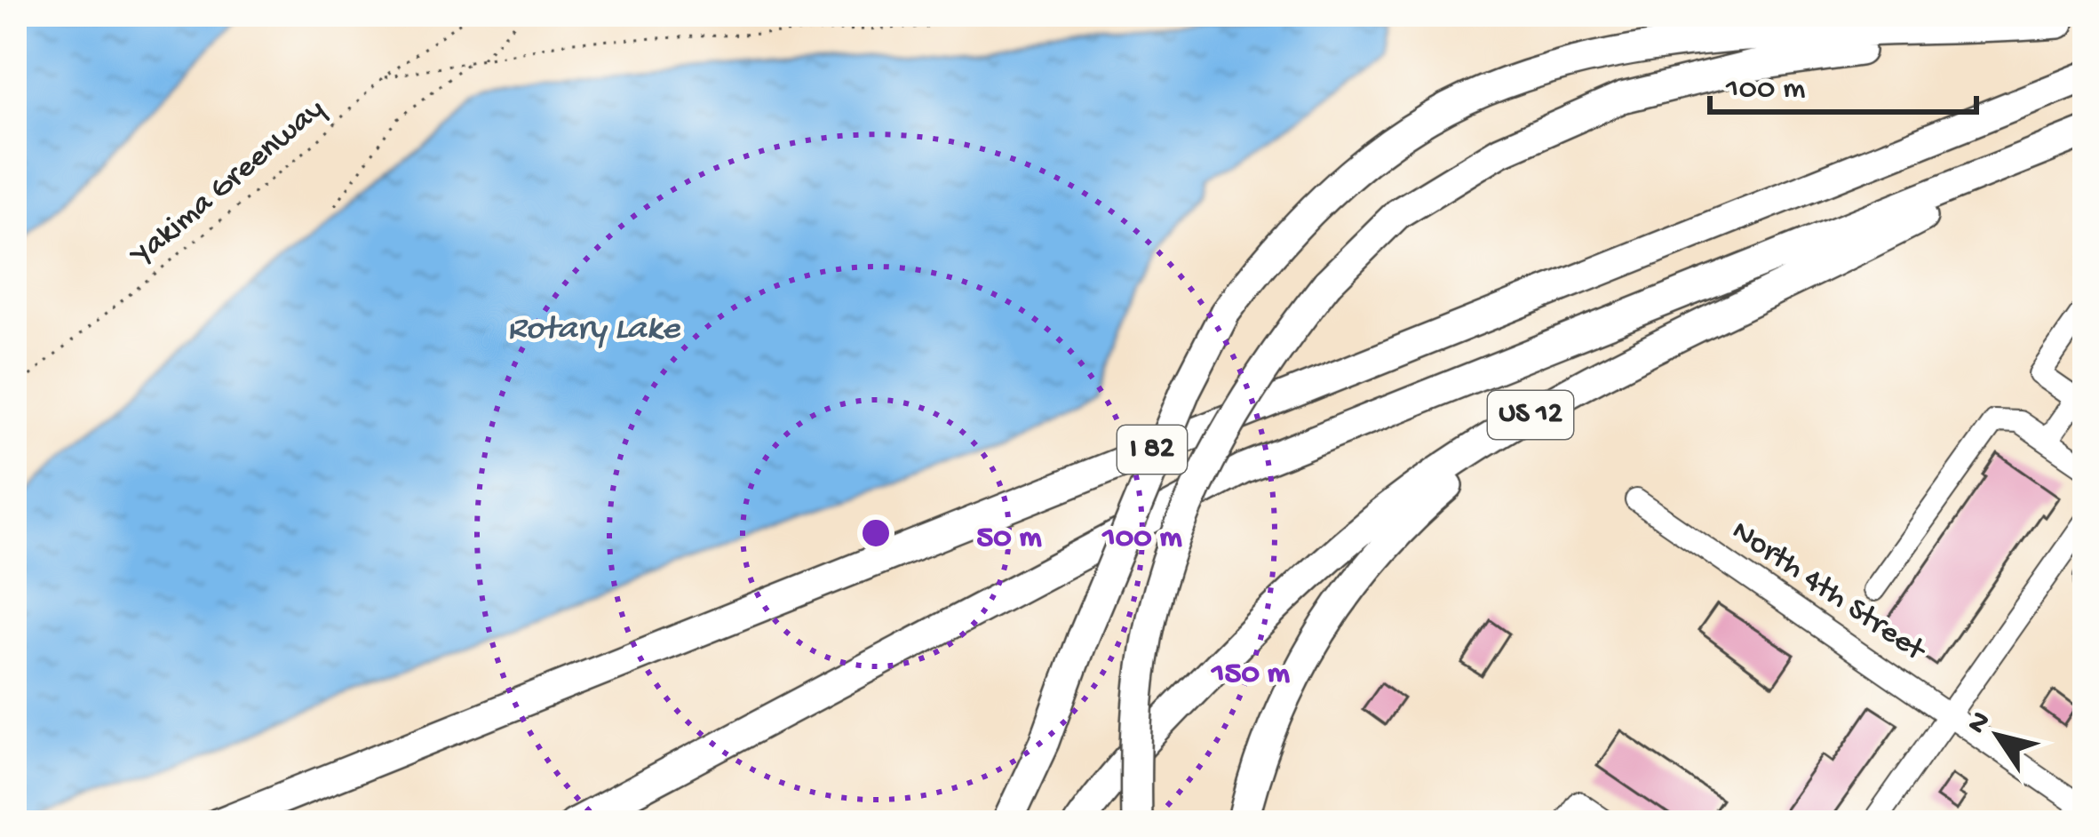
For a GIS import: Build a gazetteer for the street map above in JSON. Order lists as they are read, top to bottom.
{
  "streets": {
    "highway": ["US 12", "I 82"],
    "street": ["North 4th Street"],
    "path": ["Yakima Greenway"]
  },
  "crossings": [
    ["US 12", "I 82"]
  ],
  "water": ["Rotary Lake"],
  "scale_bar": "100 m",
  "north": "top left",
  "rings": ["50 m", "100 m", "150 m"]
}
